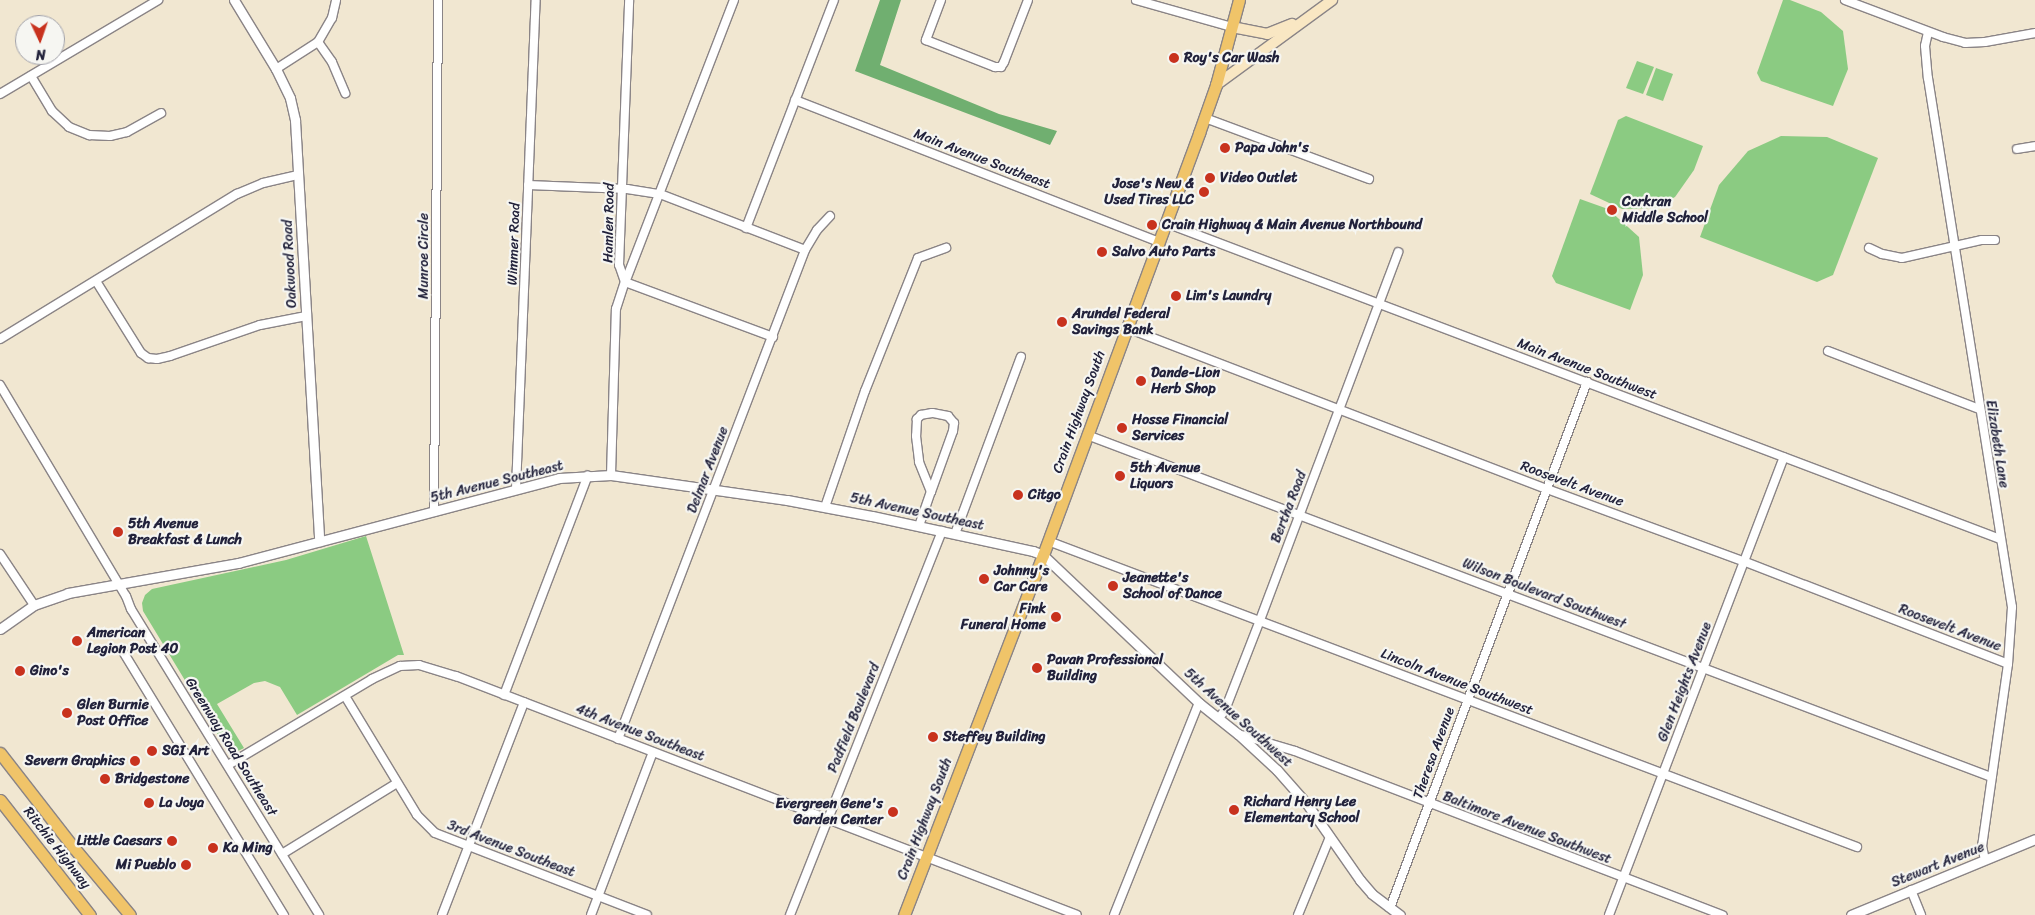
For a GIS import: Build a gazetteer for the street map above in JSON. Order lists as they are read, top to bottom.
{
  "streets": {
    "main road": ["Crain Highway South", "Ritchie Highway"],
    "street": [
      "Main Avenue Southeast",
      "Hamlen Road",
      "Wimmer Road",
      "Munroe Circle",
      "Oakwood Road",
      "Main Avenue Southwest",
      "Elizabeth Lane",
      "Delmar Avenue",
      "5th Avenue Southeast",
      "Roosevelt Avenue",
      "Bertha Road",
      "Wilson Boulevard Southwest",
      "Lincoln Avenue Southwest",
      "Glen Heights Avenue",
      "Padfield Boulevard",
      "5th Avenue Southwest",
      "4th Avenue Southeast",
      "Greenway Road Southeast",
      "Theresa Avenue",
      "Baltimore Avenue Southwest",
      "3rd Avenue Southeast",
      "Stewart Avenue"
    ]
  },
  "crossings": [
    ["Main Avenue Southeast", "Crain Highway South"],
    ["Hamlen Road", "5th Avenue Southeast"],
    ["Wimmer Road", "5th Avenue Southeast"],
    ["Munroe Circle", "5th Avenue Southeast"],
    ["Oakwood Road", "5th Avenue Southeast"],
    ["Main Avenue Southwest", "Crain Highway South"],
    ["Main Avenue Southwest", "Elizabeth Lane"],
    ["Main Avenue Southwest", "Bertha Road"],
    ["Main Avenue Southwest", "Glen Heights Avenue"],
    ["Main Avenue Southwest", "Theresa Avenue"],
    ["Crain Highway South", "5th Avenue Southeast"],
    ["Crain Highway South", "Roosevelt Avenue"],
    ["Crain Highway South", "Wilson Boulevard Southwest"],
    ["Crain Highway South", "Lincoln Avenue Southwest"],
    ["Crain Highway South", "5th Avenue Southwest"],
    ["Crain Highway South", "4th Avenue Southeast"],
    ["Elizabeth Lane", "Roosevelt Avenue"],
    ["Elizabeth Lane", "Wilson Boulevard Southwest"],
    ["Elizabeth Lane", "Stewart Avenue"],
    ["Delmar Avenue", "5th Avenue Southeast"],
    ["Delmar Avenue", "4th Avenue Southeast"],
    ["5th Avenue Southeast", "Padfield Boulevard"],
    ["5th Avenue Southeast", "5th Avenue Southwest"],
    ["5th Avenue Southeast", "Greenway Road Southeast"],
    ["Roosevelt Avenue", "Bertha Road"],
    ["Roosevelt Avenue", "Glen Heights Avenue"],
    ["Roosevelt Avenue", "Theresa Avenue"],
    ["Bertha Road", "Wilson Boulevard Southwest"],
    ["Bertha Road", "Lincoln Avenue Southwest"],
    ["Bertha Road", "5th Avenue Southwest"],
    ["Wilson Boulevard Southwest", "Glen Heights Avenue"],
    ["Wilson Boulevard Southwest", "Theresa Avenue"],
    ["Lincoln Avenue Southwest", "Glen Heights Avenue"],
    ["Lincoln Avenue Southwest", "Theresa Avenue"],
    ["Glen Heights Avenue", "Baltimore Avenue Southwest"],
    ["Padfield Boulevard", "4th Avenue Southeast"],
    ["5th Avenue Southwest", "Theresa Avenue"],
    ["5th Avenue Southwest", "Baltimore Avenue Southwest"],
    ["4th Avenue Southeast", "Greenway Road Southeast"],
    ["4th Avenue Southeast", "3rd Avenue Southeast"],
    ["Theresa Avenue", "Baltimore Avenue Southwest"]
  ],
  "places": [
    "Roy's Car Wash",
    "Papa John's",
    "Video Outlet",
    "Jose's New & Used Tires LLC",
    "Corkran Middle School",
    "Crain Highway & Main Avenue Northbound",
    "Salvo Auto Parts",
    "Lim's Laundry",
    "Arundel Federal Savings Bank",
    "Dande-Lion Herb Shop",
    "Hosse Financial Services",
    "5th Avenue Liquors",
    "Citgo",
    "5th Avenue Breakfast & Lunch",
    "Johnny's Car Care",
    "Jeanette's School of Dance",
    "Fink Funeral Home",
    "American Legion Post 40",
    "Pavan Professional Building",
    "Gino's",
    "Glen Burnie Post Office",
    "Steffey Building",
    "SGI Art",
    "Severn Graphics",
    "Bridgestone",
    "La Joya",
    "Richard Henry Lee Elementary School",
    "Evergreen Gene's Garden Center",
    "Little Caesars",
    "Ka Ming",
    "Mi Pueblo"
  ],
  "north": "bottom"
}
